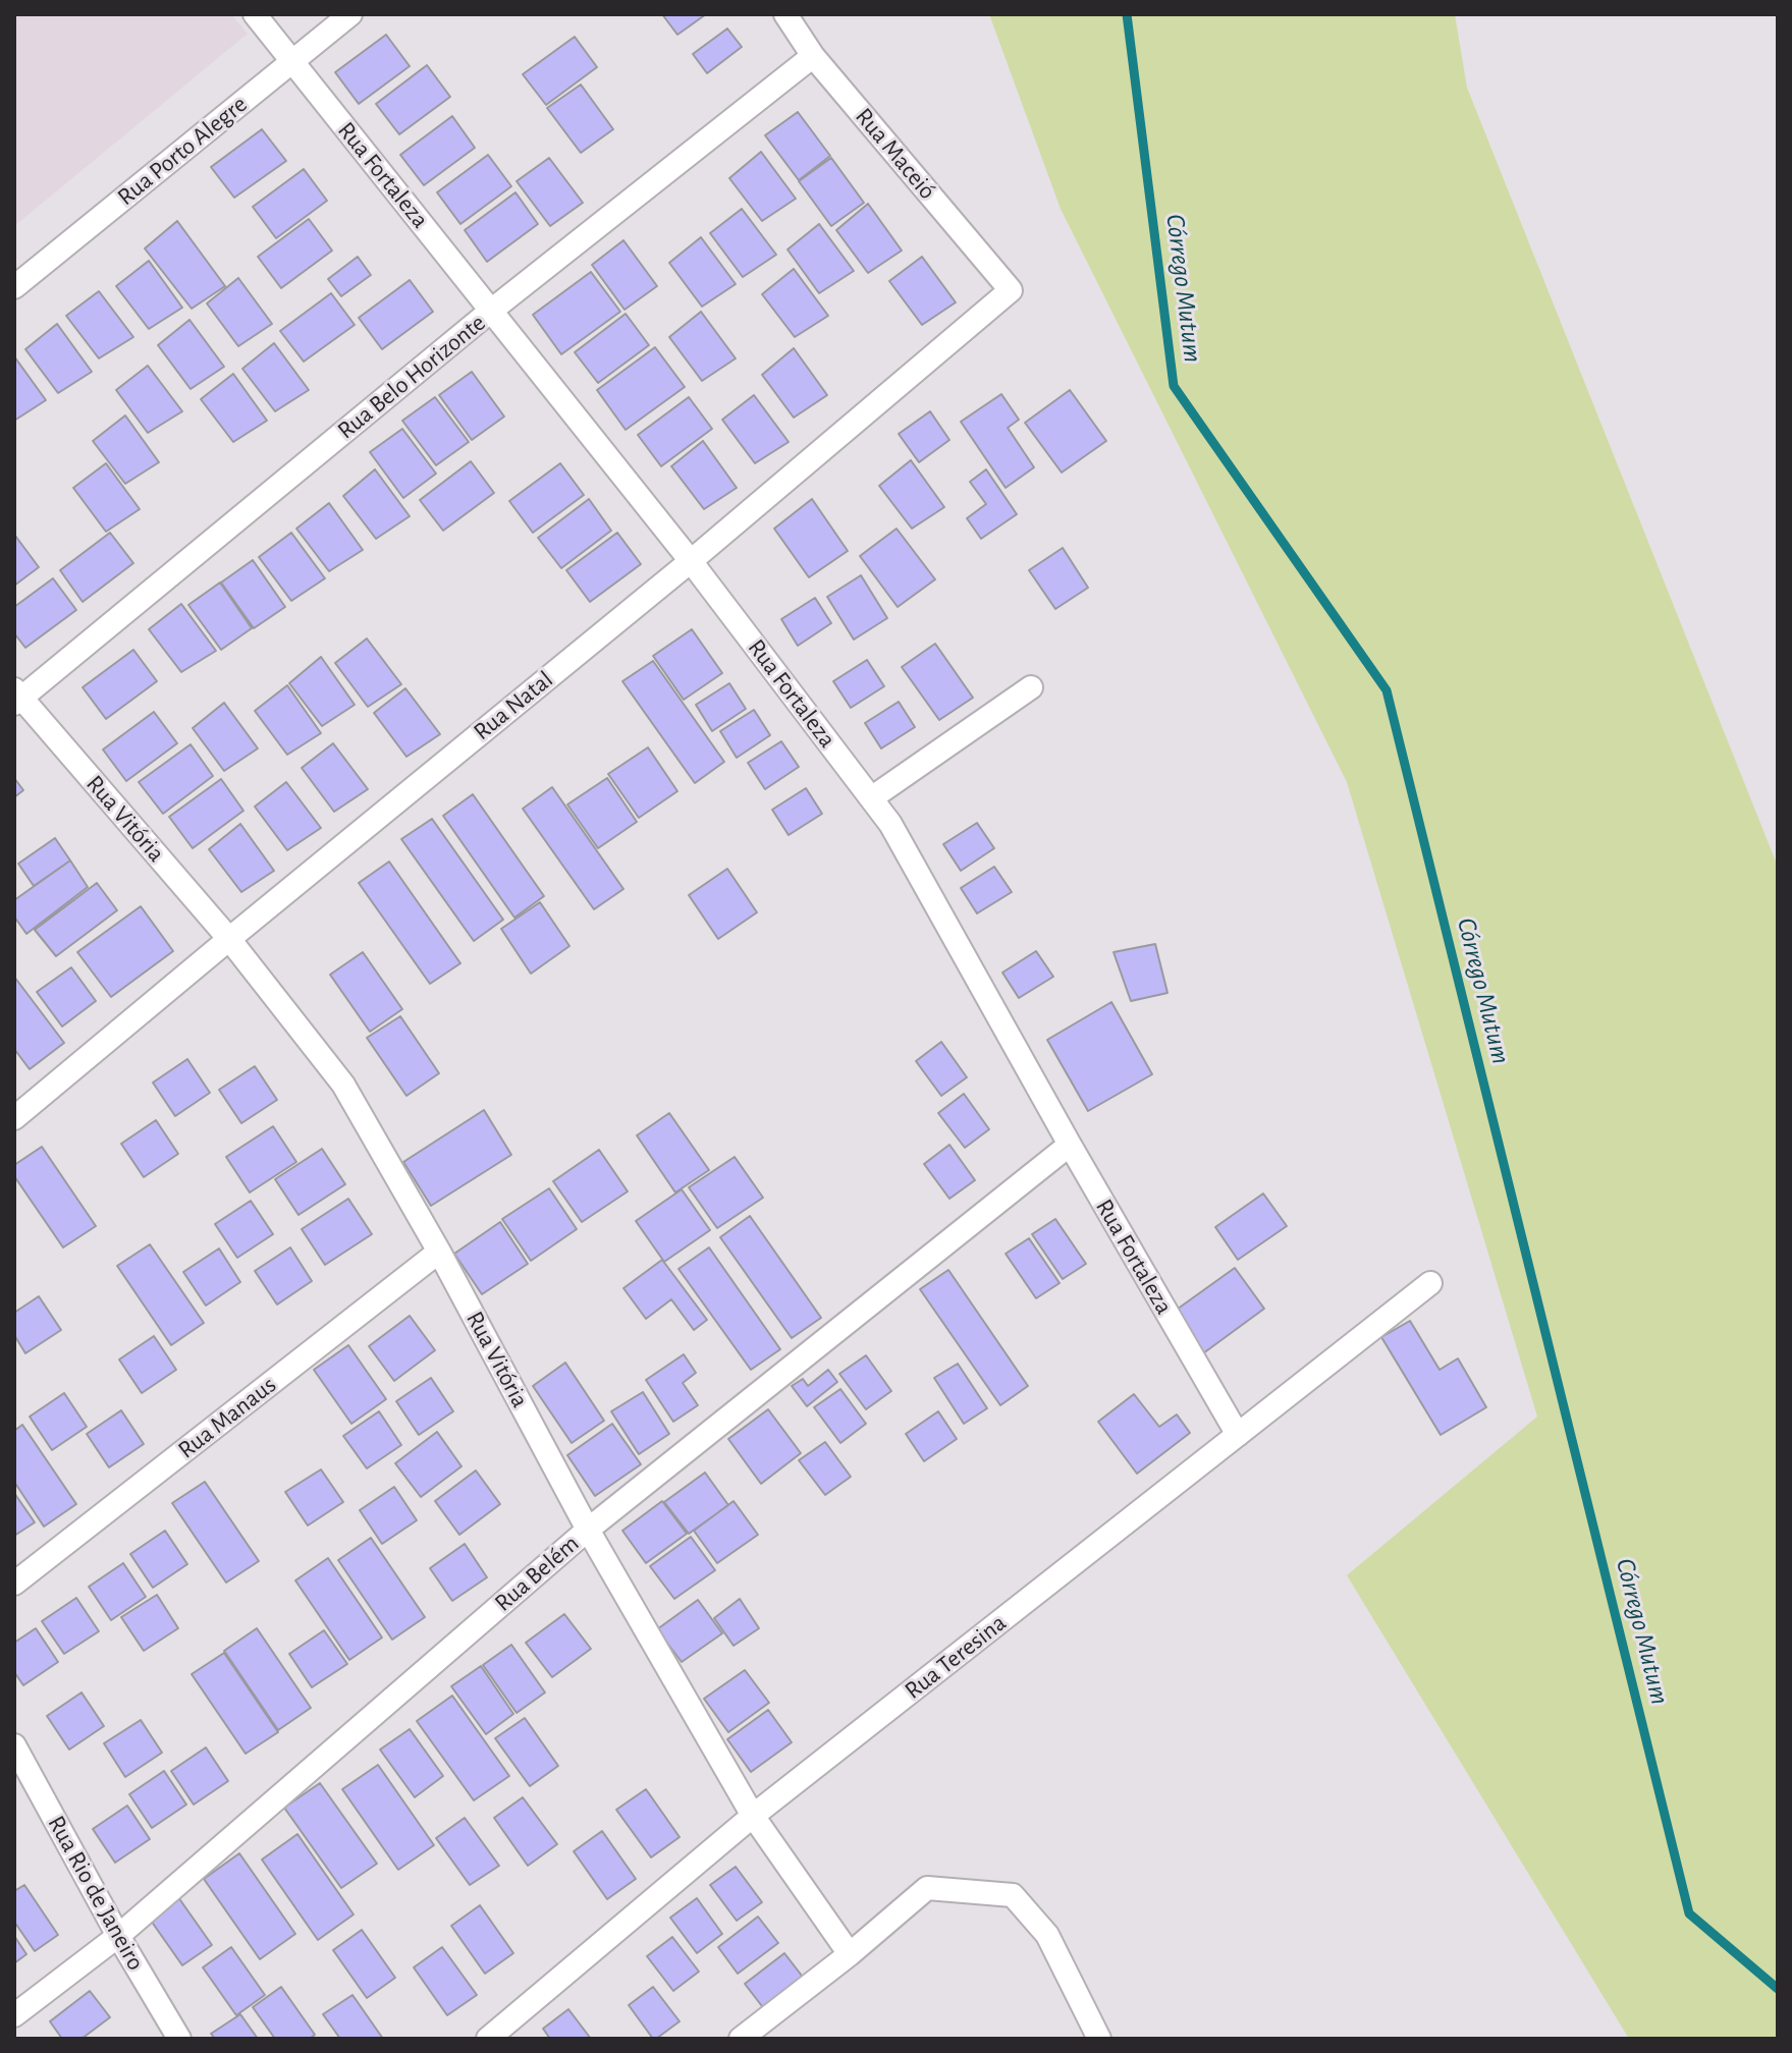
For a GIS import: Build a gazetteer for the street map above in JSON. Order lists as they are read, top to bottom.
{
  "streets": {
    "street": [
      "Rua Porto Alegre",
      "Rua Maceió",
      "Rua Fortaleza",
      "Rua Belo Horizonte",
      "Rua Natal",
      "Rua Vitória",
      "Rua Manaus",
      "Rua Belém",
      "Rua Teresina",
      "Rua Rio de Janeiro"
    ]
  },
  "crossings": [
    ["Rua Porto Alegre", "Rua Fortaleza"],
    ["Rua Maceió", "Rua Belo Horizonte"],
    ["Rua Maceió", "Rua Natal"],
    ["Rua Fortaleza", "Rua Belo Horizonte"],
    ["Rua Fortaleza", "Rua Natal"],
    ["Rua Fortaleza", "Rua Belém"],
    ["Rua Fortaleza", "Rua Teresina"],
    ["Rua Belo Horizonte", "Rua Vitória"],
    ["Rua Natal", "Rua Vitória"],
    ["Rua Vitória", "Rua Manaus"],
    ["Rua Vitória", "Rua Belém"],
    ["Rua Vitória", "Rua Teresina"],
    ["Rua Belém", "Rua Rio de Janeiro"]
  ],
  "water": ["Córrego Mutum"]
}
